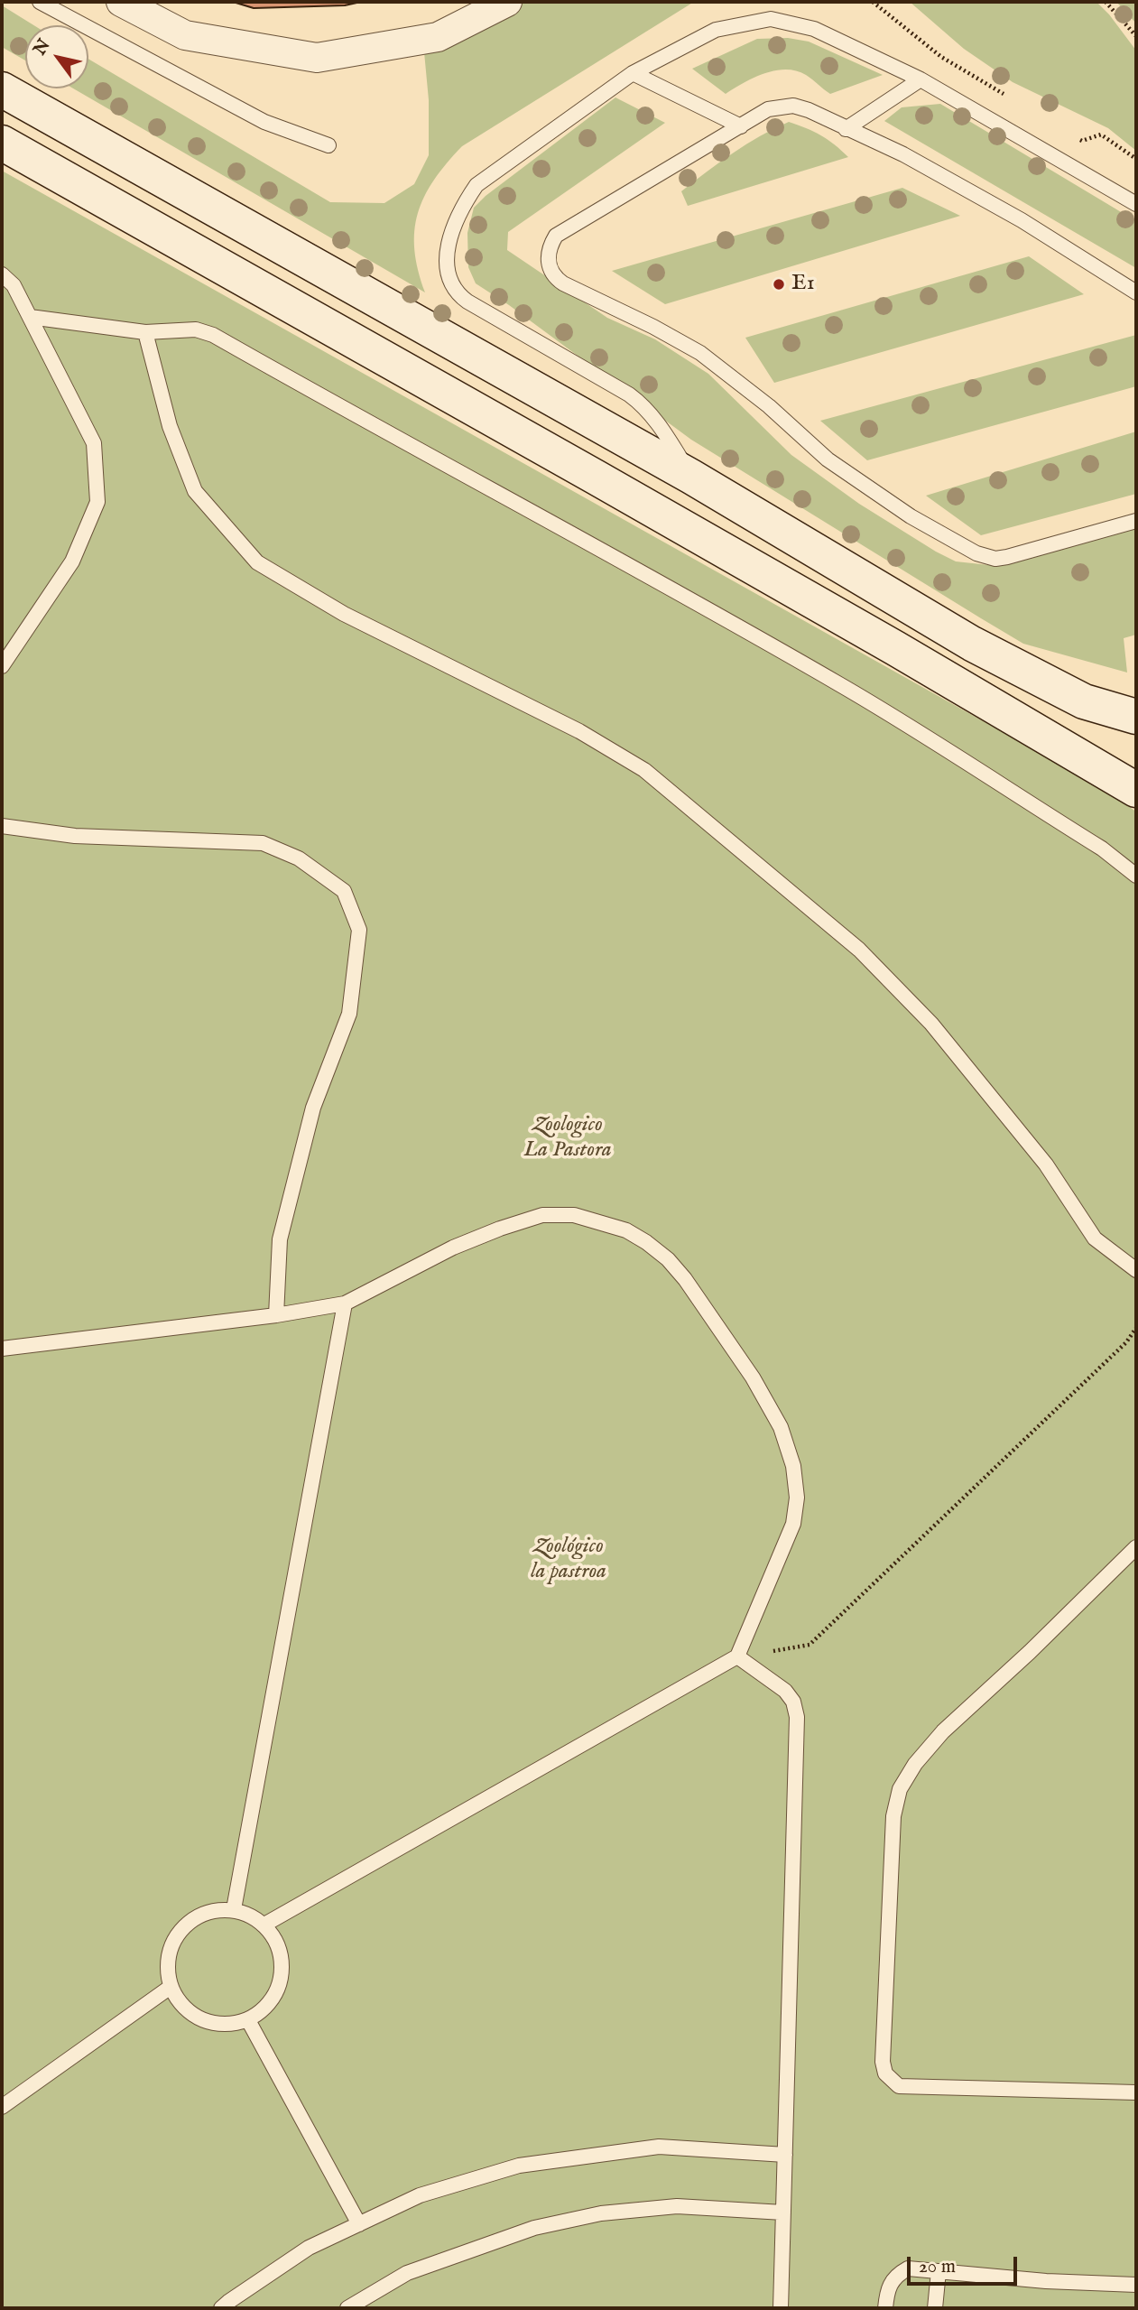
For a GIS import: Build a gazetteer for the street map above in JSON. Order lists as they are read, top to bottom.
{
  "parks": ["Zoologico La Pastora", "Zoológico la pastroa"],
  "places": ["E1"],
  "scale_bar": "20 m",
  "north": "top left"
}
